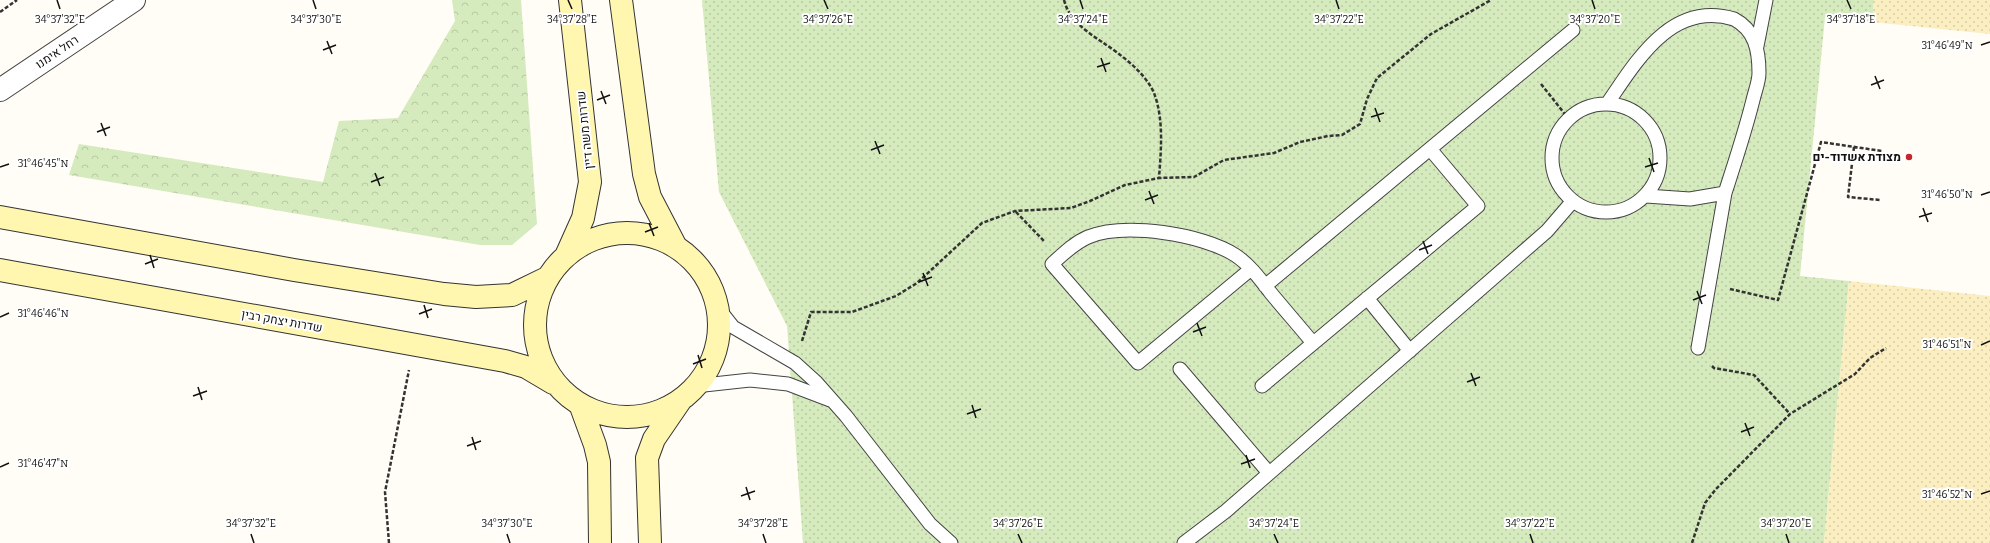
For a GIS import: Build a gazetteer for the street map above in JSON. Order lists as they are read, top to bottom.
{
  "streets": {
    "main road": ["שדרות משה דיין", "שדרות יצחק רבין"],
    "street": ["רחל אימנו"]
  },
  "places": ["מצודת אשדוד-ים"],
  "coordinates": [
    "34°37'32\"E",
    "34°37'30\"E",
    "34°37'28\"E",
    "34°37'26\"E",
    "34°37'24\"E",
    "34°37'20\"E",
    "34°37'18\"E",
    "34°37'22\"E",
    "31°46'49\"N",
    "31°46'45\"N",
    "31°46'50\"N",
    "31°46'46\"N",
    "31°46'51\"N",
    "31°46'47\"N",
    "31°46'52\"N"
  ]
}
